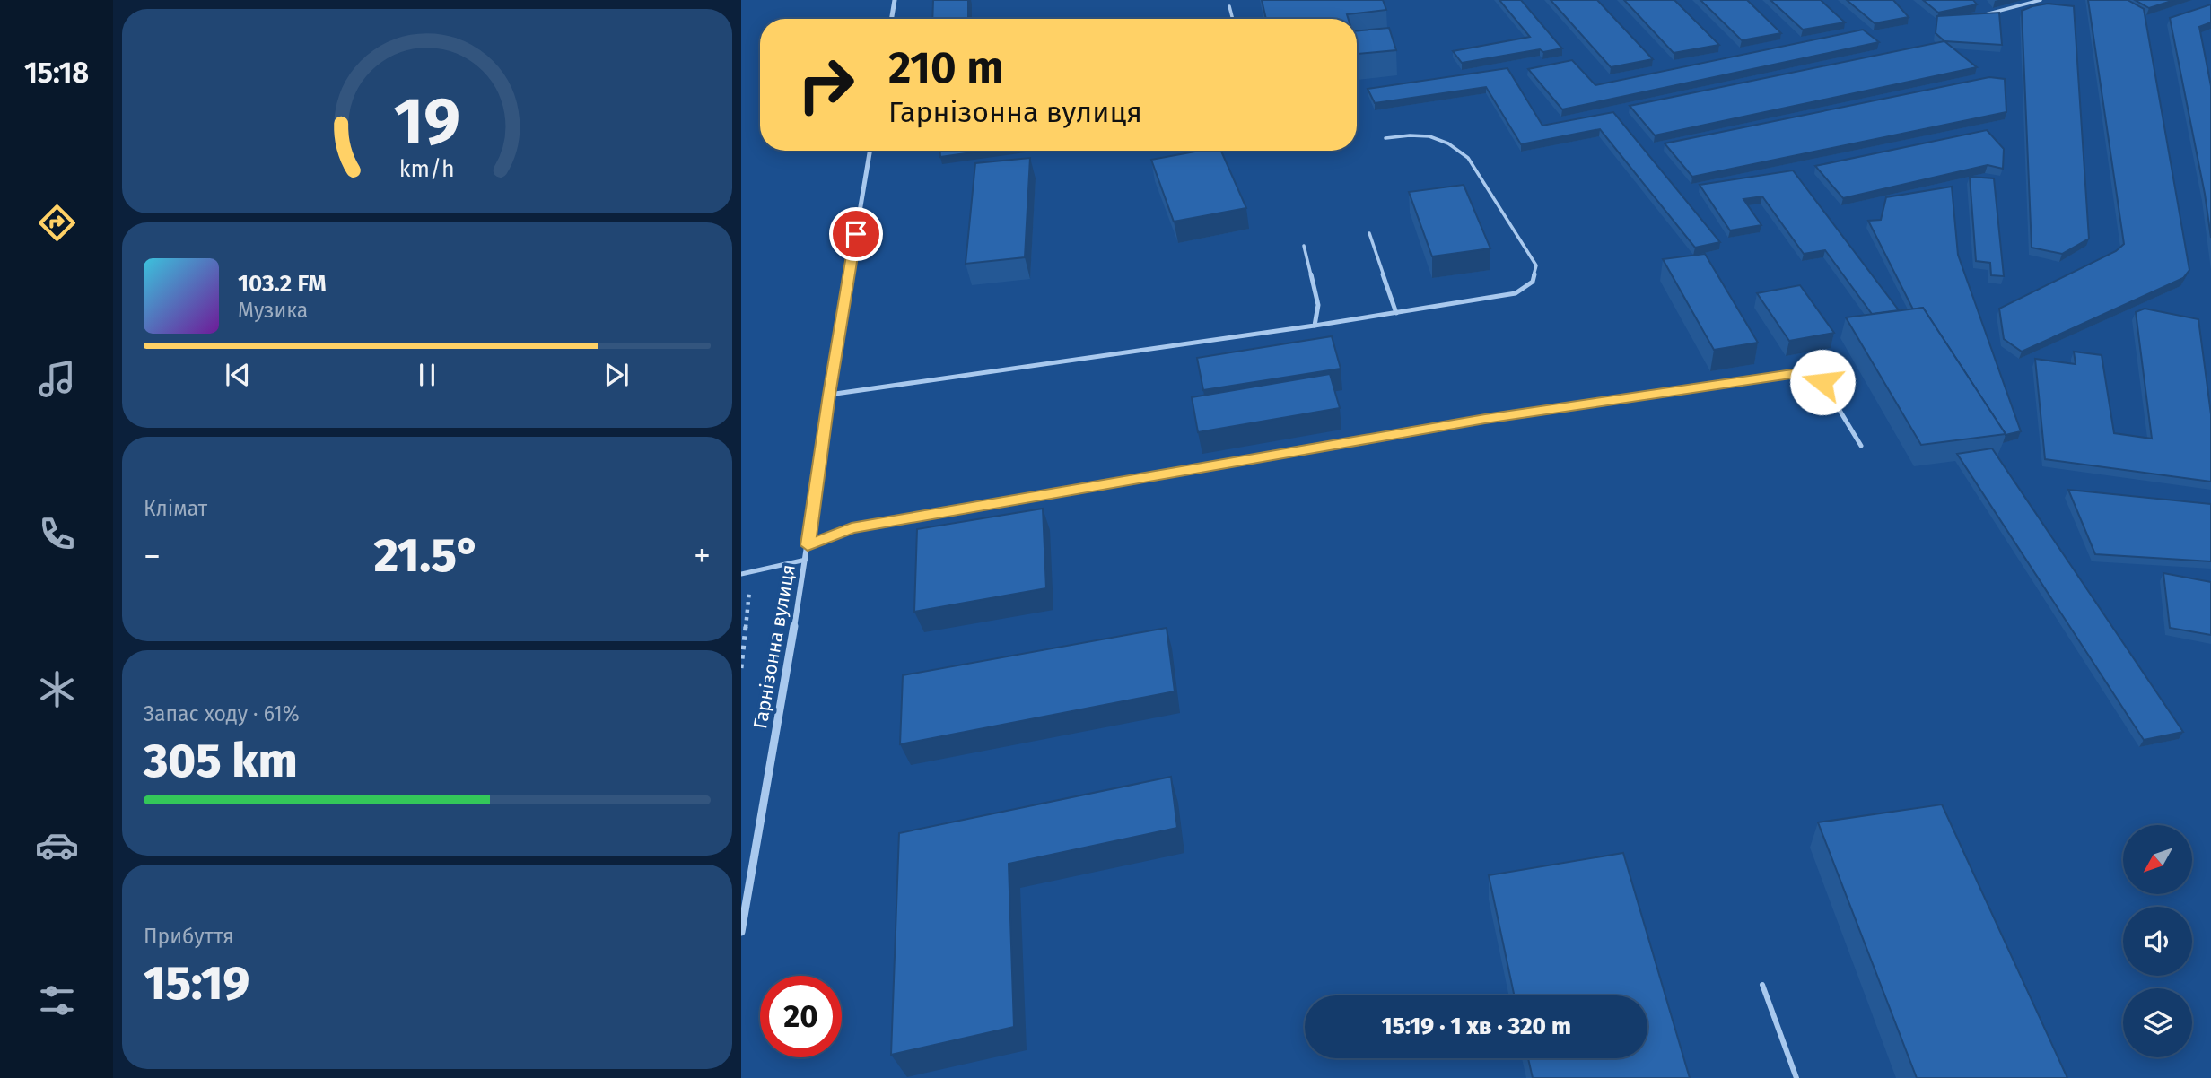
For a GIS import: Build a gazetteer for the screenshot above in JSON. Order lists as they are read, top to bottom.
{
  "streets": {
    "street": ["Гарнізонна вулиця"]
  },
  "north": "bottom left",
  "page": {
    "tabs": "15:18",
    "turn": ["210 m", "Гарнізонна вулиця"],
    "song": ["103.2 FM", "Музика"],
    "tile": [
      "Клімат",
      ["Запас ходу · 61%", "305 km"],
      ["Прибуття", "15:19"]
    ],
    "heat": ["−", "21.5°", "+"],
    "limit": "20",
    "trip": "15:19 · 1 хв · 320 m",
    "gauge": ["19", "km/h"]
  }
}
